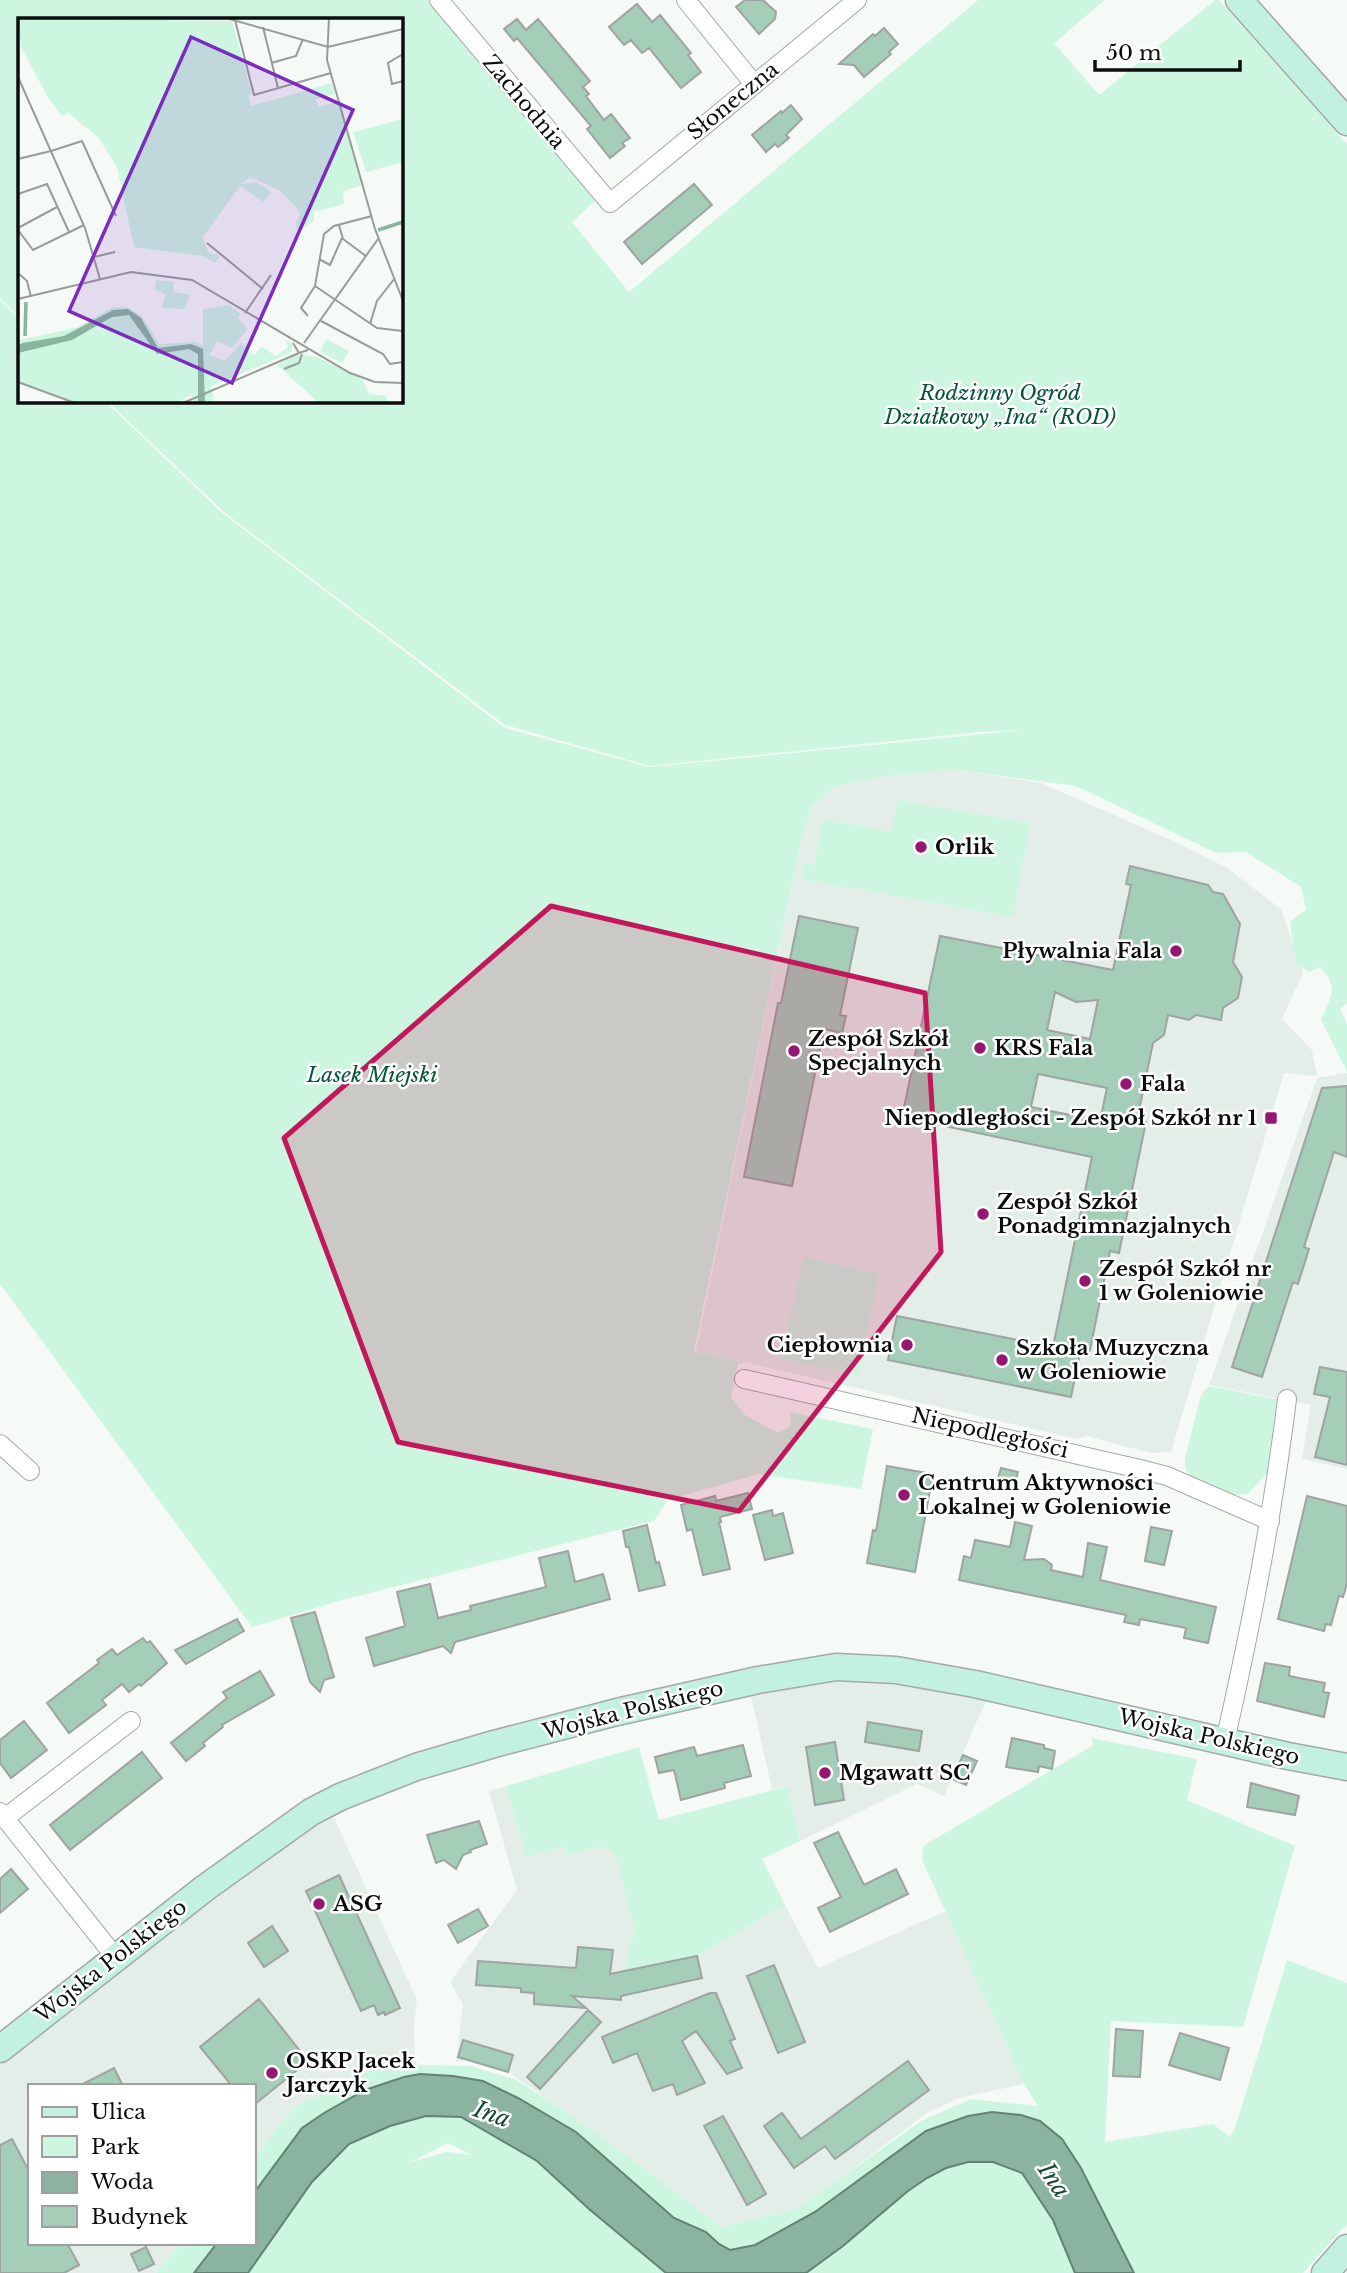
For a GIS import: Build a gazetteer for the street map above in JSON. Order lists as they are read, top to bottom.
{
  "streets": {
    "street": [
      "Słoneczna",
      "Zachodnia",
      "Niepodległości",
      "Wojska Polskiego"
    ]
  },
  "crossings": [
    ["Słoneczna", "Zachodnia"]
  ],
  "water": ["Ina"],
  "parks": ["Rodzinny Ogród Działkowy „Ina“ (ROD)", "Lasek Miejski"],
  "places": {
    "other": [
      "Orlik",
      "Pływalnia Fala",
      "KRS Fala",
      "Zespół Szkół Specjalnych",
      "Fala",
      "Zespół Szkół Ponadgimnazjalnych",
      "Zespół Szkół nr 1 w Goleniowie",
      "Ciepłownia",
      "Szkoła Muzyczna w Goleniowie",
      "Centrum Aktywności Lokalnej w Goleniowie",
      "Mgawatt SC",
      "ASG",
      "OSKP Jacek Jarczyk"
    ],
    "transit": ["Niepodległości - Zespół Szkół nr 1"]
  },
  "legend": [
    "Ulica",
    "Park",
    "Woda",
    "Budynek"
  ],
  "scale_bar": "50 m"
}
